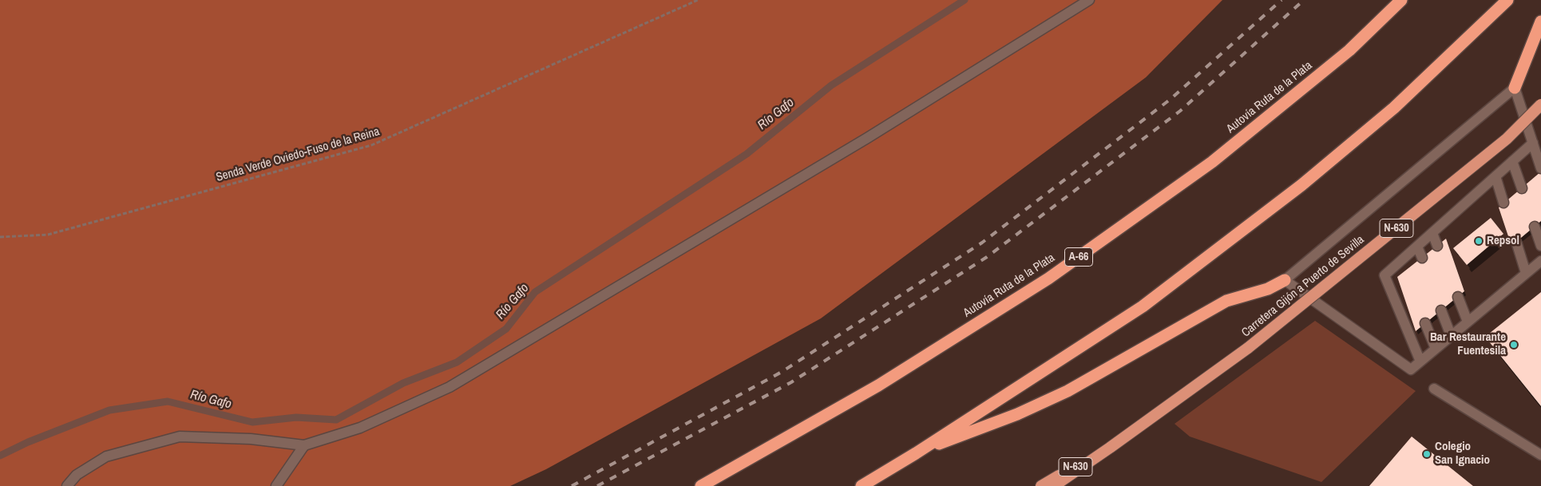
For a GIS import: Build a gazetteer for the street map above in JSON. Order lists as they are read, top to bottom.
{
  "streets": {
    "highway": [
      "Autovía Ruta de la Plata",
      "N-630",
      "A-66",
      "Carretera Gijón a Puerto de Sevilla"
    ],
    "path": ["Senda Verde Oviedo-Fuso de la Reina"]
  },
  "water": ["Río Gafo"],
  "places": ["Repsol", "Bar Restaurante Fuentesila", "Colegio San Ignacio"]
}
